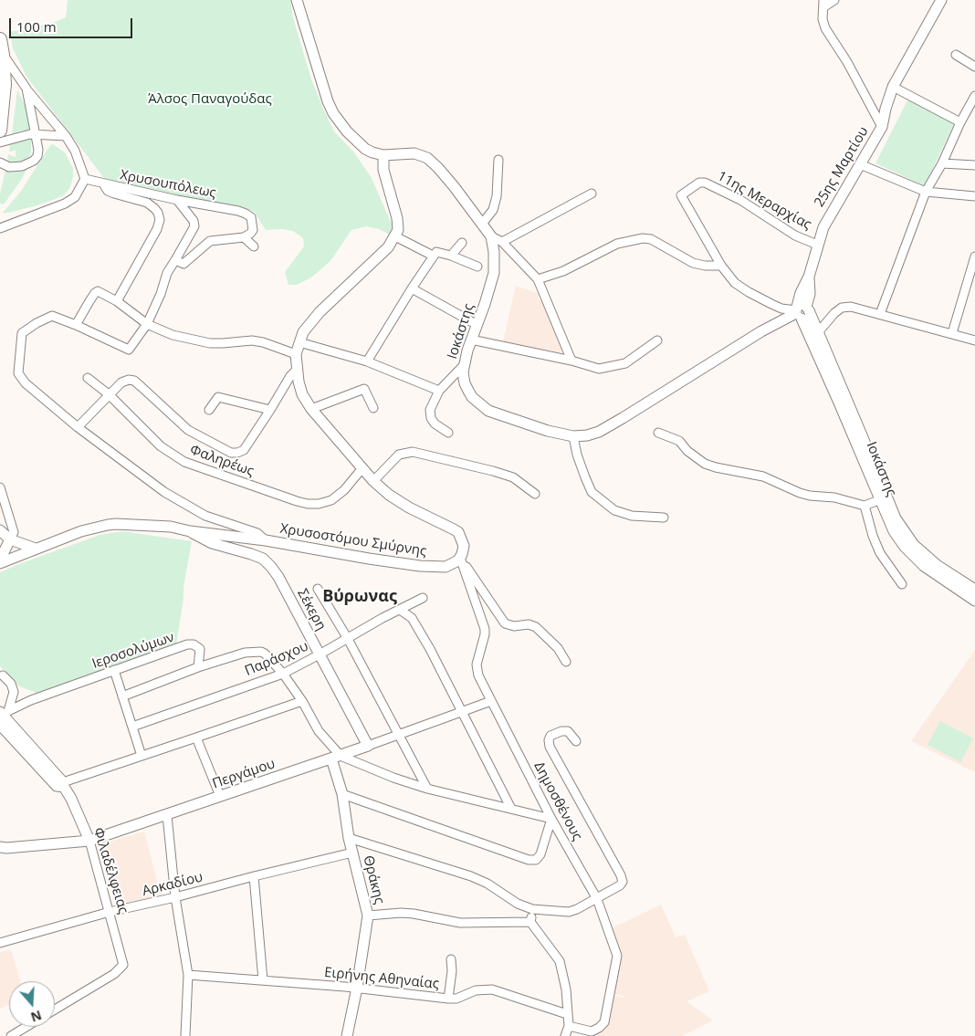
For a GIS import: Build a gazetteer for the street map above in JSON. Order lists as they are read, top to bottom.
{
  "streets": {
    "street": [
      "25ης Μαρτίου",
      "Χρυσουπόλεως",
      "11ης Μεραρχίας",
      "Ιοκάστης",
      "Φαληρέως",
      "Χρυσοστόμου Σμύρνης",
      "Σέκερη",
      "Ιεροσολύμων",
      "Παράσχου",
      "Περγάμου",
      "Δημοσθένους",
      "Φιλαδέλφειας",
      "Θράκης",
      "Αρκαδίου",
      "Ειρήνης Αθηναίας"
    ]
  },
  "crossings": [
    ["25ης Μαρτίου", "11ης Μεραρχίας"],
    ["25ης Μαρτίου", "Ιοκάστης"],
    ["11ης Μεραρχίας", "Ιοκάστης"],
    ["Χρυσοστόμου Σμύρνης", "Σέκερη"],
    ["Χρυσοστόμου Σμύρνης", "Δημοσθένους"],
    ["Σέκερη", "Παράσχου"],
    ["Σέκερη", "Περγάμου"],
    ["Ιεροσολύμων", "Φιλαδέλφειας"],
    ["Περγάμου", "Δημοσθένους"],
    ["Περγάμου", "Φιλαδέλφειας"],
    ["Περγάμου", "Θράκης"],
    ["Φιλαδέλφειας", "Αρκαδίου"],
    ["Θράκης", "Αρκαδίου"],
    ["Θράκης", "Ειρήνης Αθηναίας"]
  ],
  "districts": ["Βύρωνας"],
  "parks": ["Άλσος Παναγούδας"],
  "scale_bar": "100 m",
  "north": "bottom"
}
